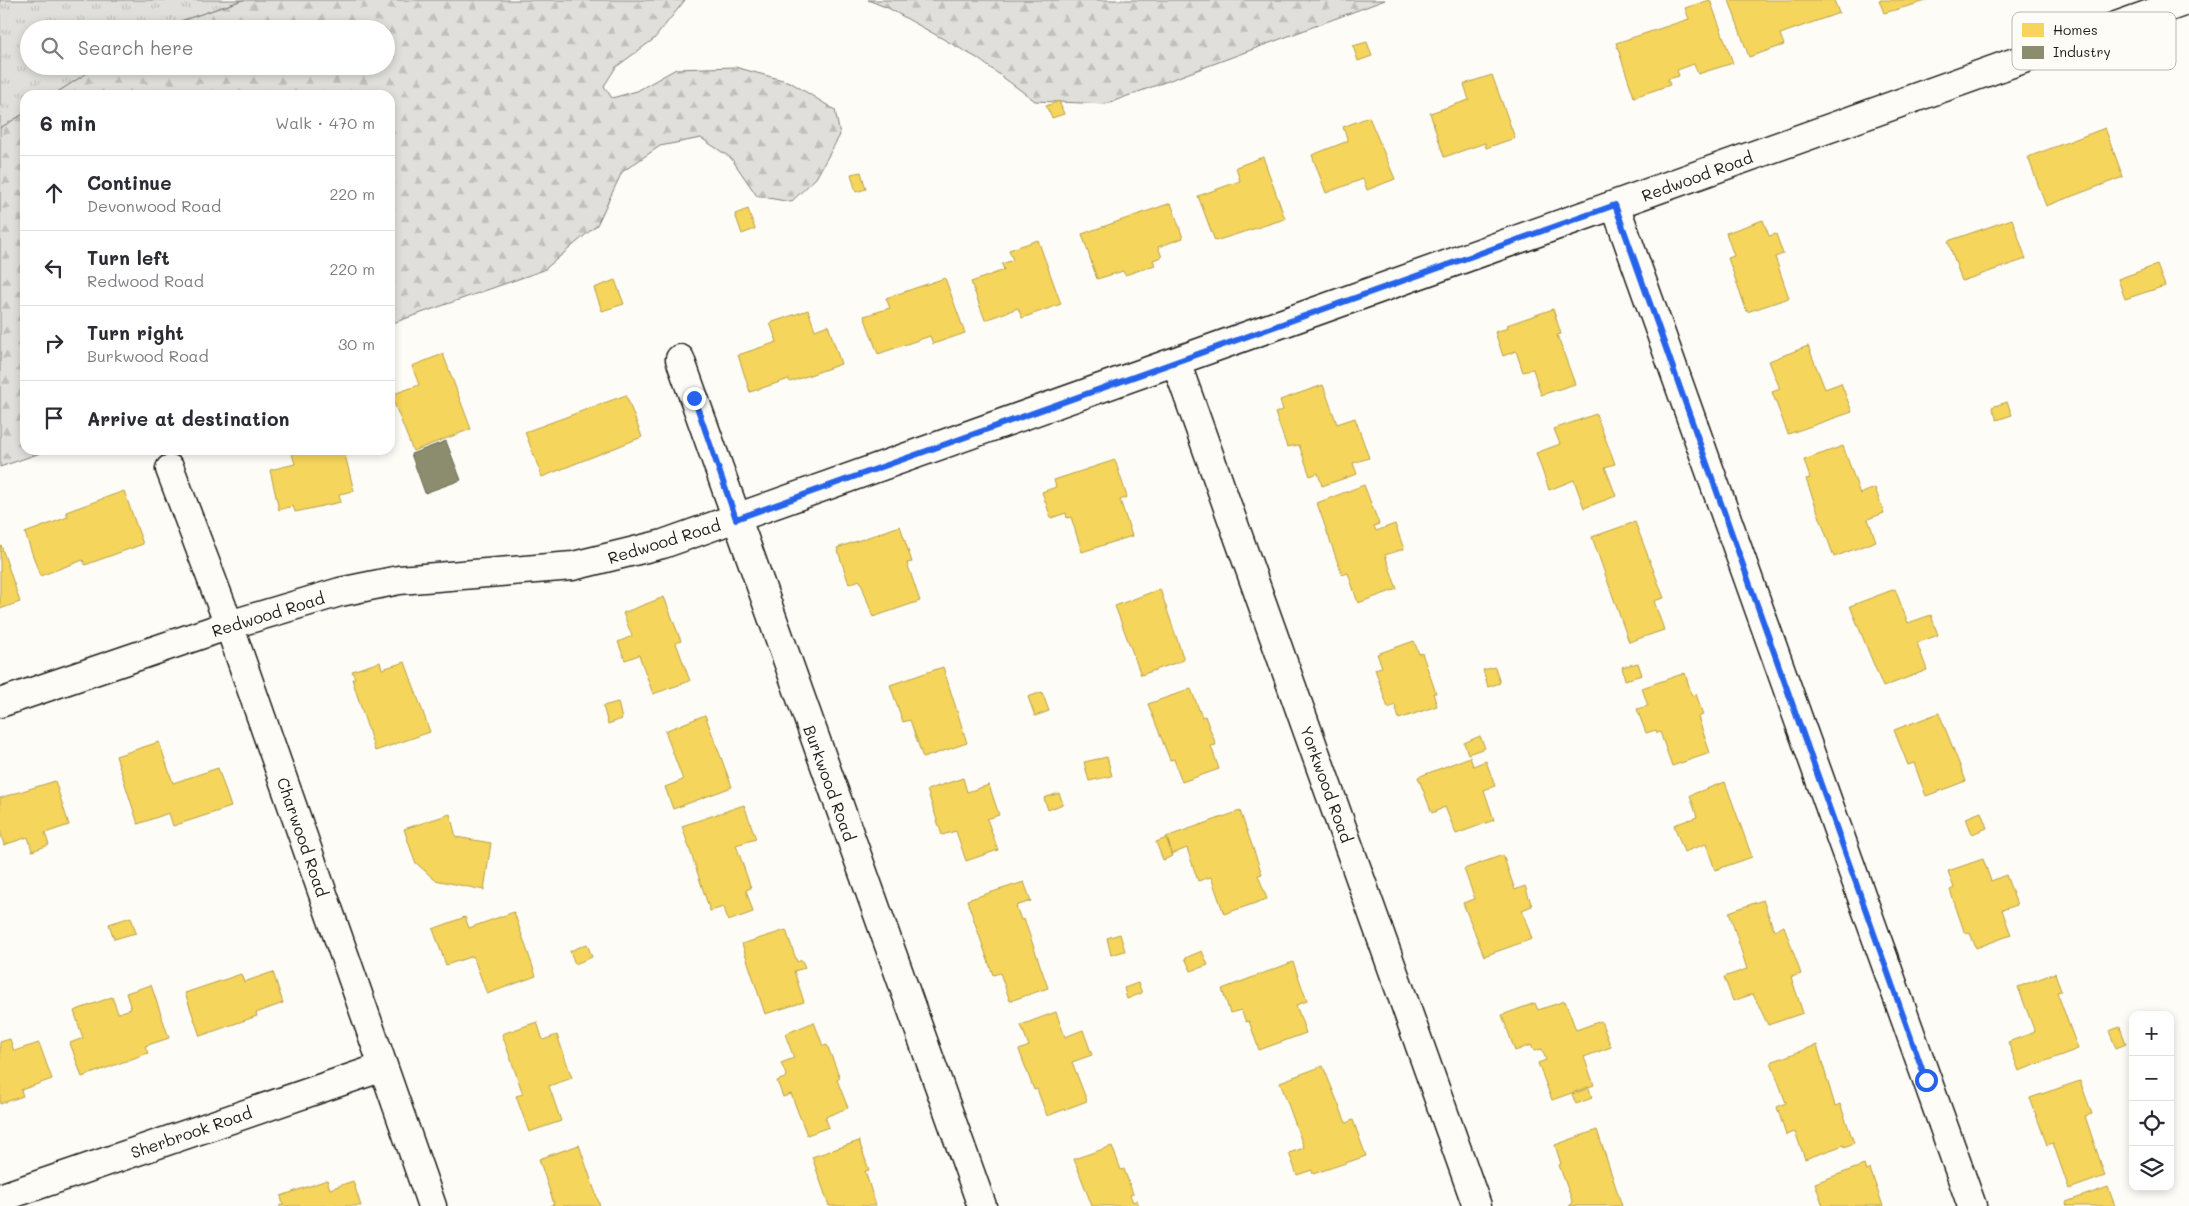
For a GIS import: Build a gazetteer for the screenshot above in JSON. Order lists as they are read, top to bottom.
{
  "streets": {
    "street": [
      "Redwood Road",
      "Burkwood Road",
      "Yorkwood Road",
      "Charwood Road",
      "Sherbrook Road"
    ]
  },
  "crossings": [
    ["Redwood Road", "Burkwood Road"],
    ["Redwood Road", "Yorkwood Road"],
    ["Redwood Road", "Charwood Road"],
    ["Charwood Road", "Sherbrook Road"]
  ],
  "legend": ["Homes", "Industry"],
  "page": {
    "search": "Search here",
    "heading": ["6 min", "Walk · 470 m"],
    "list": [
      ["Continue", "Devonwood Road", "220 m"],
      ["Turn left", "Redwood Road", "220 m"],
      ["Turn right", "Burkwood Road", "30 m"],
      "Arrive at destination"
    ],
    "map_buttons": ["+", "−"]
  }
}
